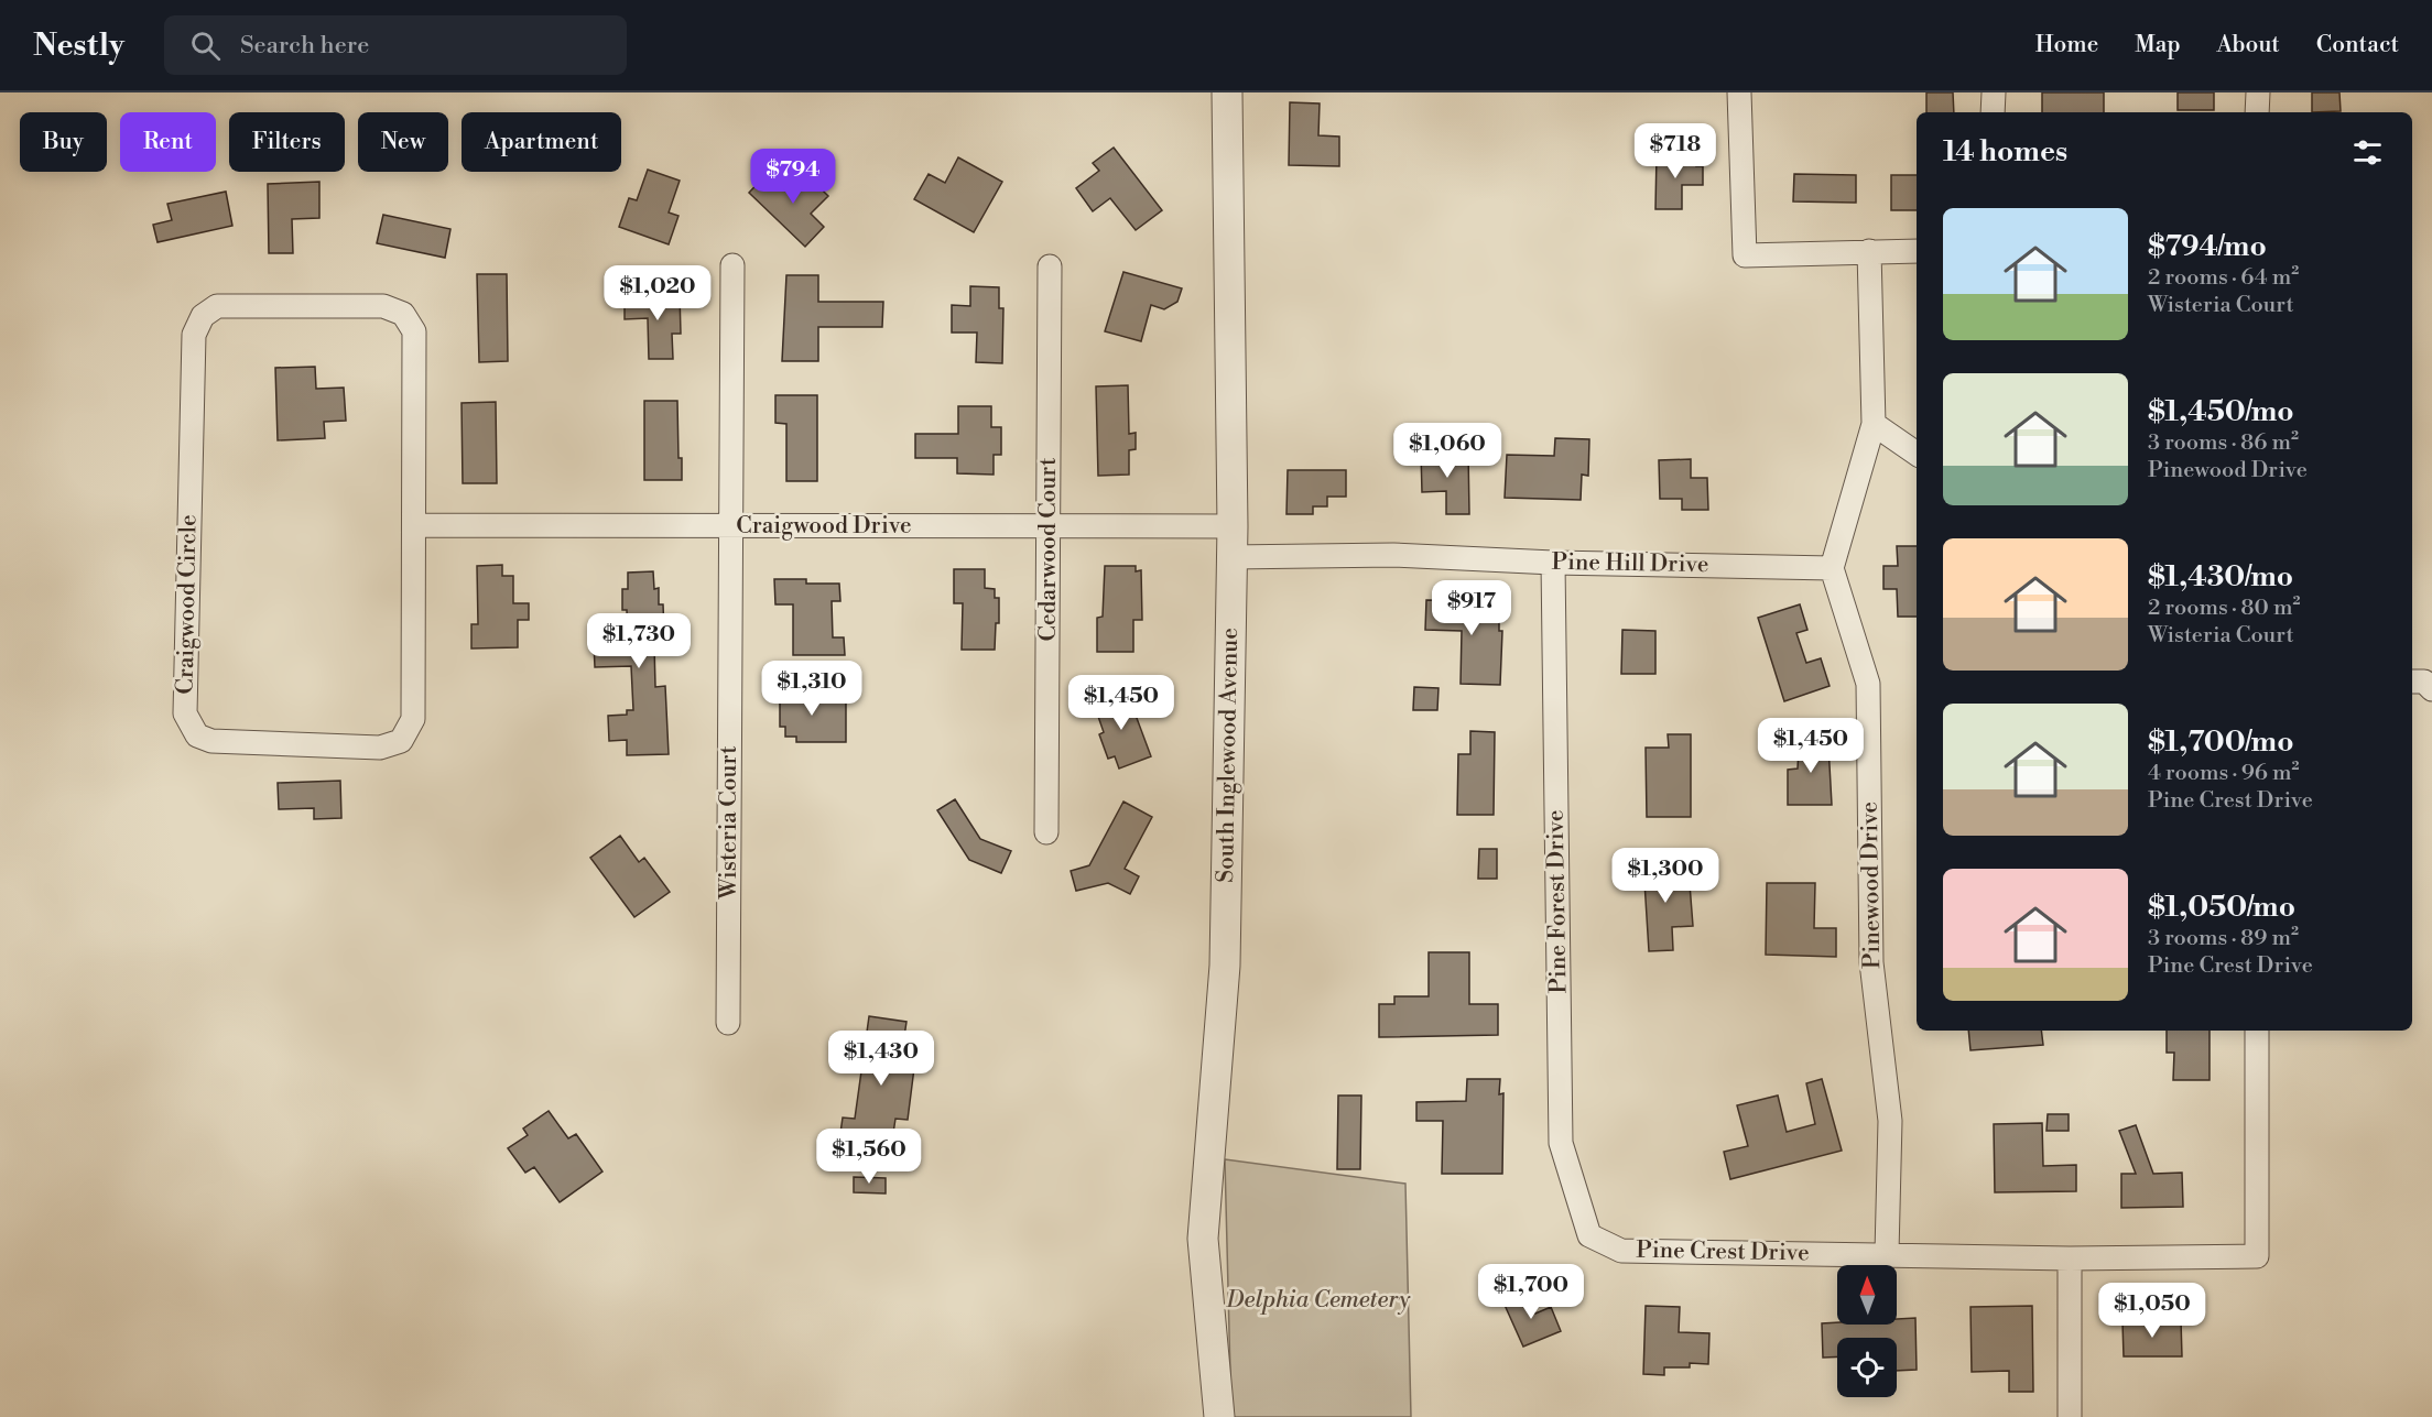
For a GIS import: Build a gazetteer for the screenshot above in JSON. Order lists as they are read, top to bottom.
{
  "streets": {
    "street": [
      "Craigwood Drive",
      "Cedarwood Court",
      "Pine Hill Drive",
      "Craigwood Circle",
      "South Inglewood Avenue",
      "Wisteria Court",
      "Pinewood Drive",
      "Pine Forest Drive",
      "Pine Crest Drive"
    ]
  },
  "crossings": [
    ["Craigwood Drive", "Cedarwood Court"],
    ["Craigwood Drive", "Craigwood Circle"],
    ["Craigwood Drive", "South Inglewood Avenue"],
    ["Craigwood Drive", "Wisteria Court"],
    ["Pine Hill Drive", "South Inglewood Avenue"],
    ["Pine Hill Drive", "Pinewood Drive"],
    ["Pine Hill Drive", "Pine Forest Drive"],
    ["Pinewood Drive", "Pine Crest Drive"],
    ["Pine Forest Drive", "Pine Crest Drive"]
  ],
  "parks": ["Delphia Cemetery"],
  "north": "top",
  "page": {
    "header": "Nestly",
    "search": "Search here",
    "nav": [
      "Home",
      "Map",
      "About",
      "Contact"
    ],
    "chip": [
      "Buy",
      "Rent",
      "Filters",
      "New",
      "Apartment"
    ],
    "heading": "14 homes",
    "price": [
      "$718",
      "$794",
      "$1,020",
      "$1,060",
      "$917",
      "$1,730",
      "$1,310",
      "$1,450",
      "$1,450",
      "$1,300",
      "$1,430",
      "$1,560",
      "$1,700",
      "$1,050"
    ],
    "list": [
      {
        "name": "$794/mo",
        "note": "2 rooms · 64 m² · Wisteria Court"
      },
      {
        "name": "$1,450/mo",
        "note": "3 rooms · 86 m² · Pinewood Drive"
      },
      {
        "name": "$1,430/mo",
        "note": "2 rooms · 80 m² · Wisteria Court"
      },
      {
        "name": "$1,700/mo",
        "note": "4 rooms · 96 m² · Pine Crest Drive"
      },
      {
        "name": "$1,050/mo",
        "note": "3 rooms · 89 m² · Pine Crest Drive"
      }
    ]
  }
}
